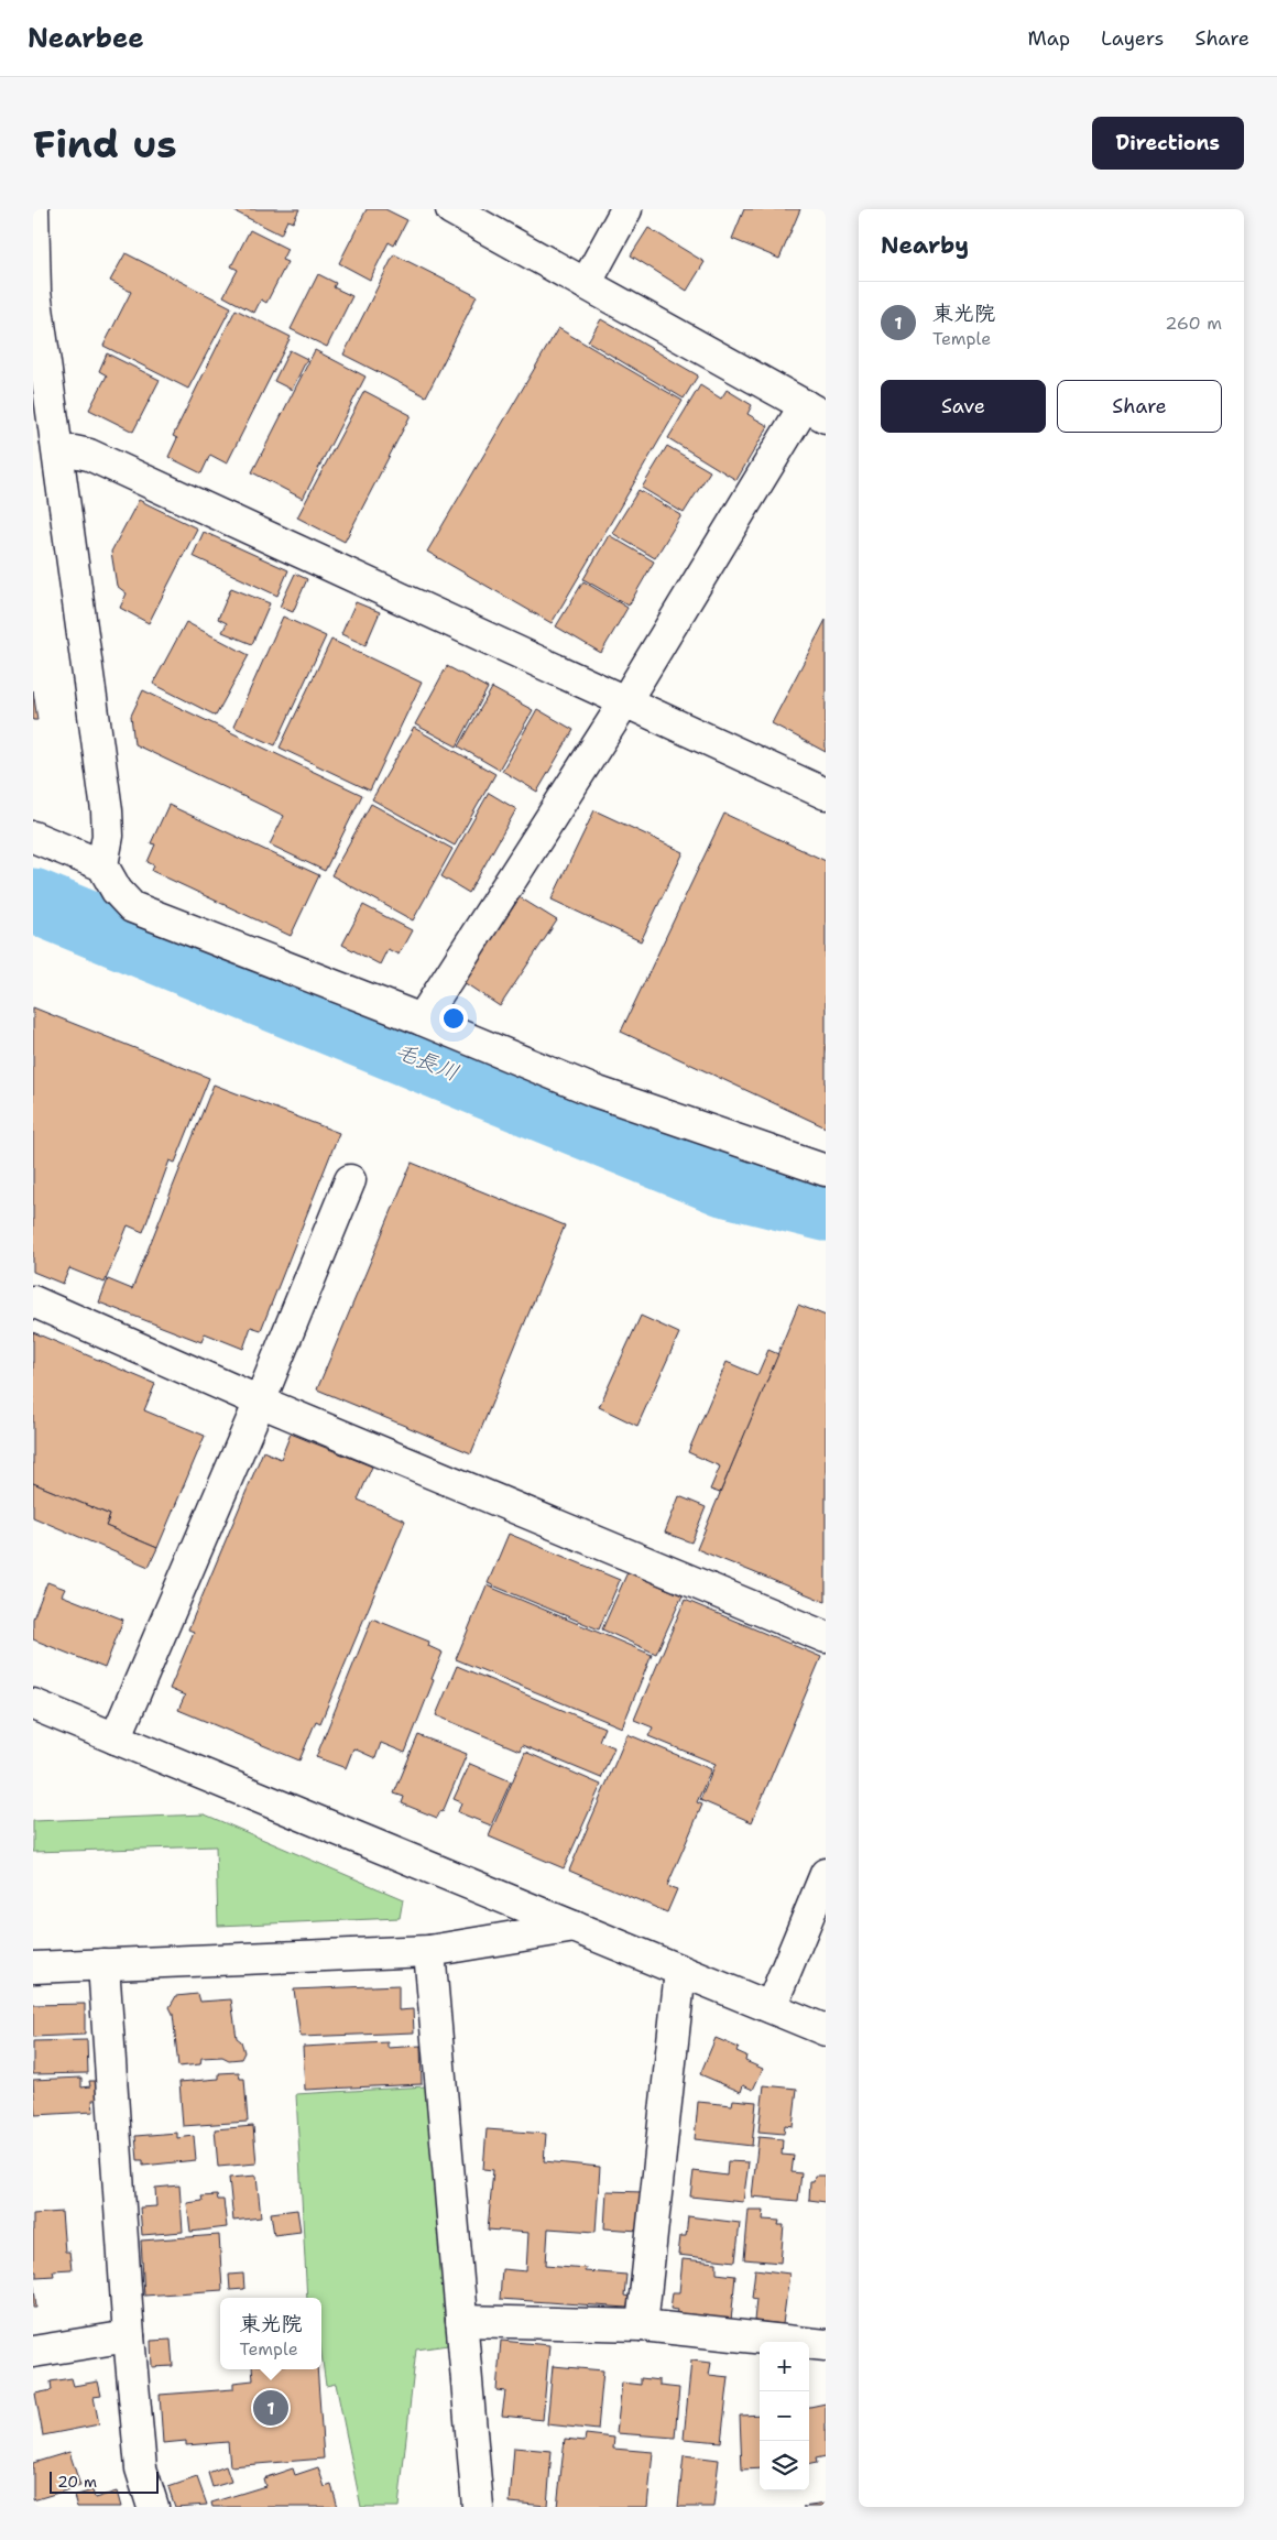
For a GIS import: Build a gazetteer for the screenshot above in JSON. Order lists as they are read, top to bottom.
{
  "water": ["毛長川"],
  "scale_bar": "20 m",
  "page": {
    "header": "Nearbee",
    "nav": ["Map", "Layers", "Share"],
    "buttons": [
      "Directions",
      ["Save", "Share"]
    ],
    "title": "Find us",
    "heading": "Nearby",
    "list": [
      {
        "mark": "1",
        "name": "東光院",
        "note": "Temple",
        "value": "260 m"
      }
    ],
    "popup": ["東光院", "Temple"],
    "map_buttons": ["+", "−"],
    "pins": "1",
    "scale": "20 m"
  }
}
